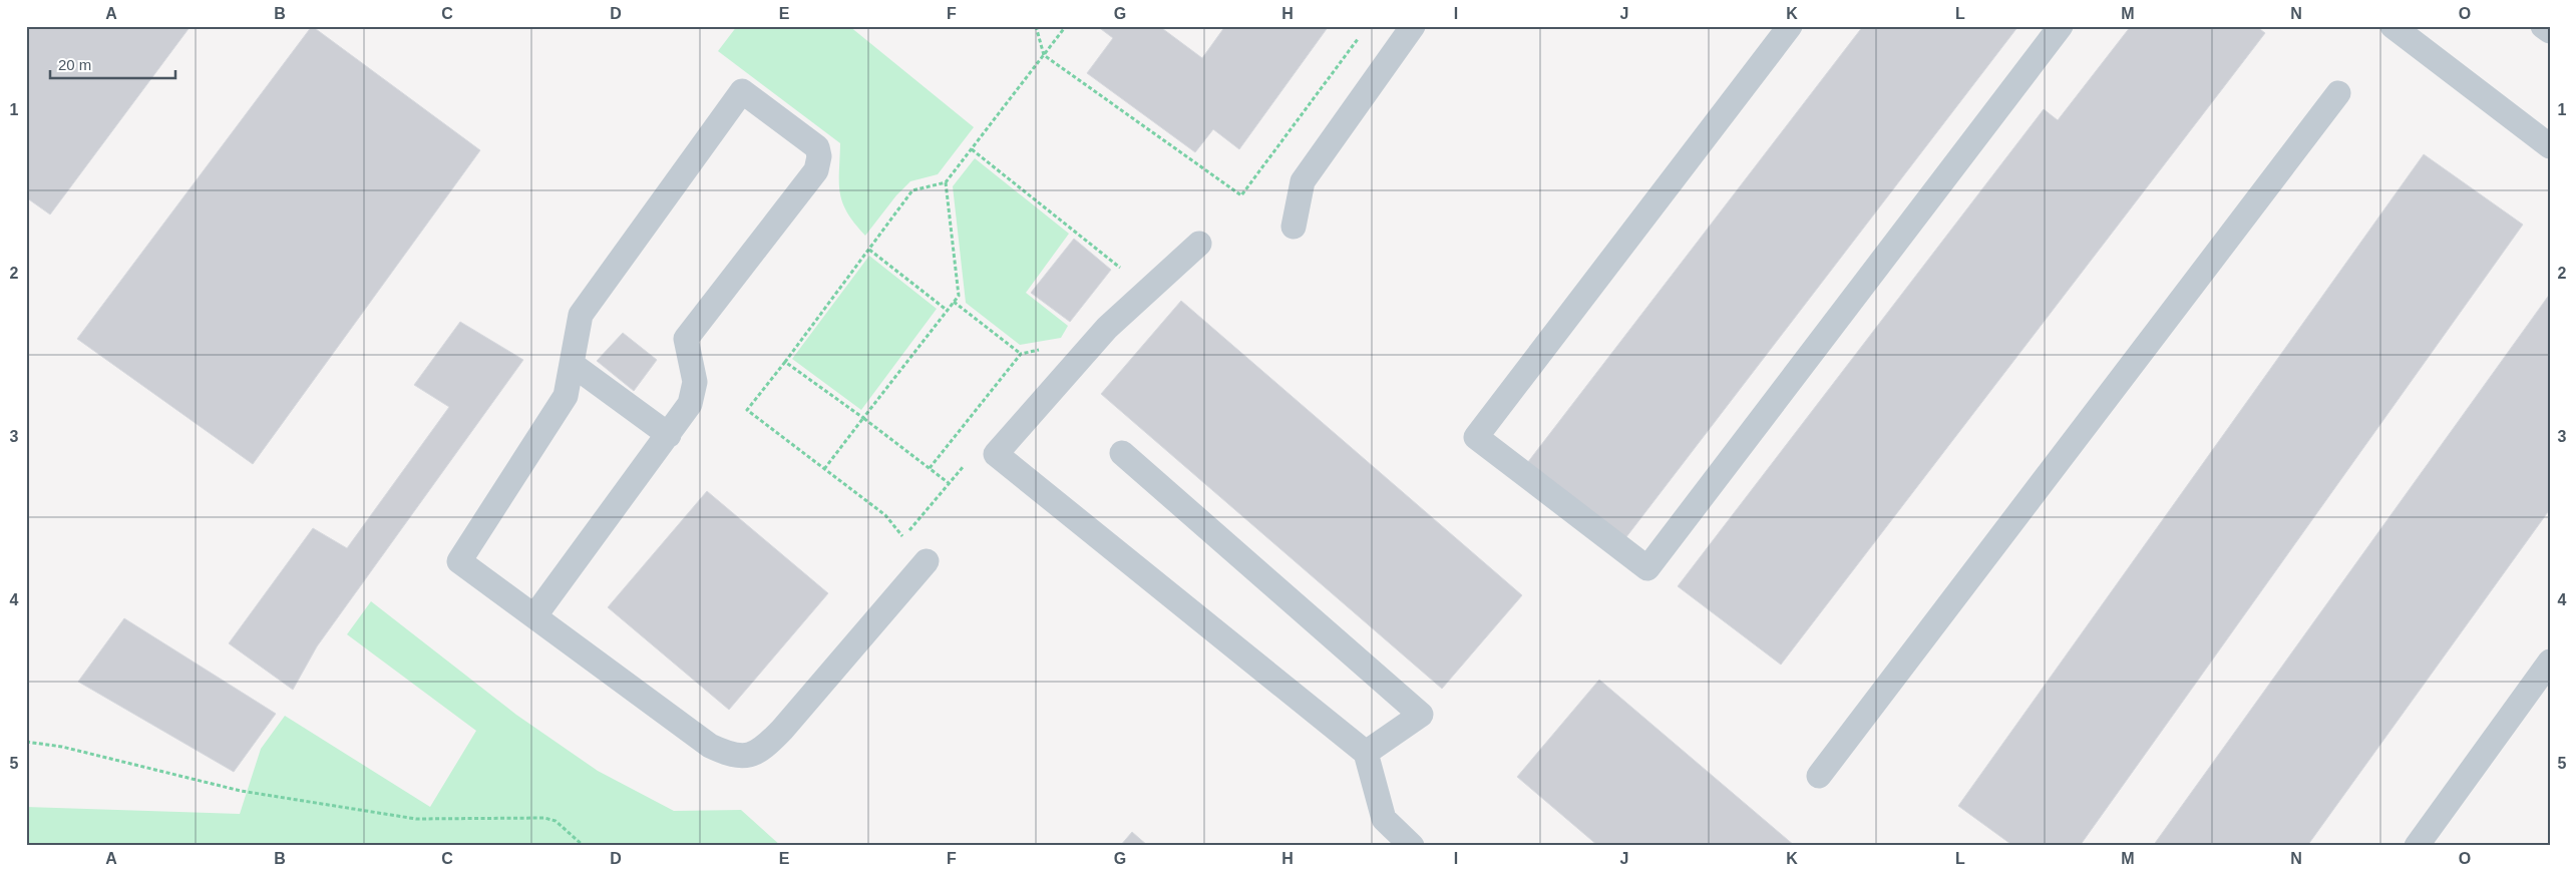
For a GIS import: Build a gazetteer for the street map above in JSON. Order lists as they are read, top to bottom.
{
  "scale_bar": "20 m",
  "grid": {
    "columns": [
      "A",
      "B",
      "C",
      "D",
      "E",
      "F",
      "G",
      "H",
      "I",
      "J",
      "K",
      "L",
      "M",
      "N",
      "O"
    ],
    "rows": [
      "1",
      "2",
      "3",
      "4",
      "5"
    ]
  }
}
